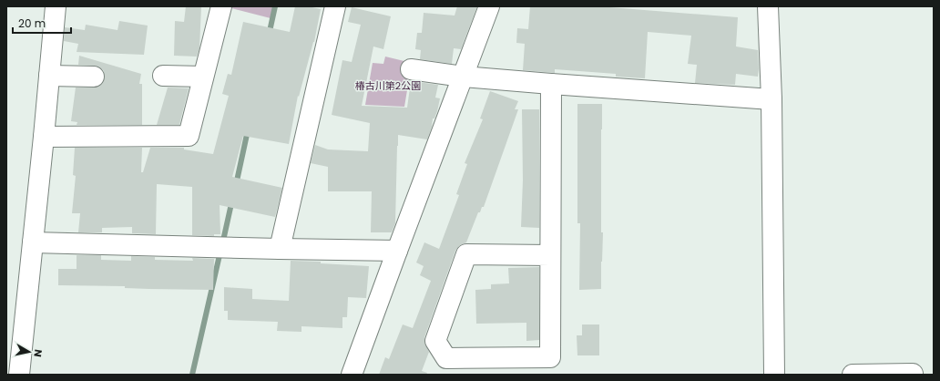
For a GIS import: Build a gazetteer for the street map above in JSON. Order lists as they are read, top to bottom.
{
  "parks": ["椿古川第2公園"],
  "scale_bar": "20 m",
  "north": "right"
}
